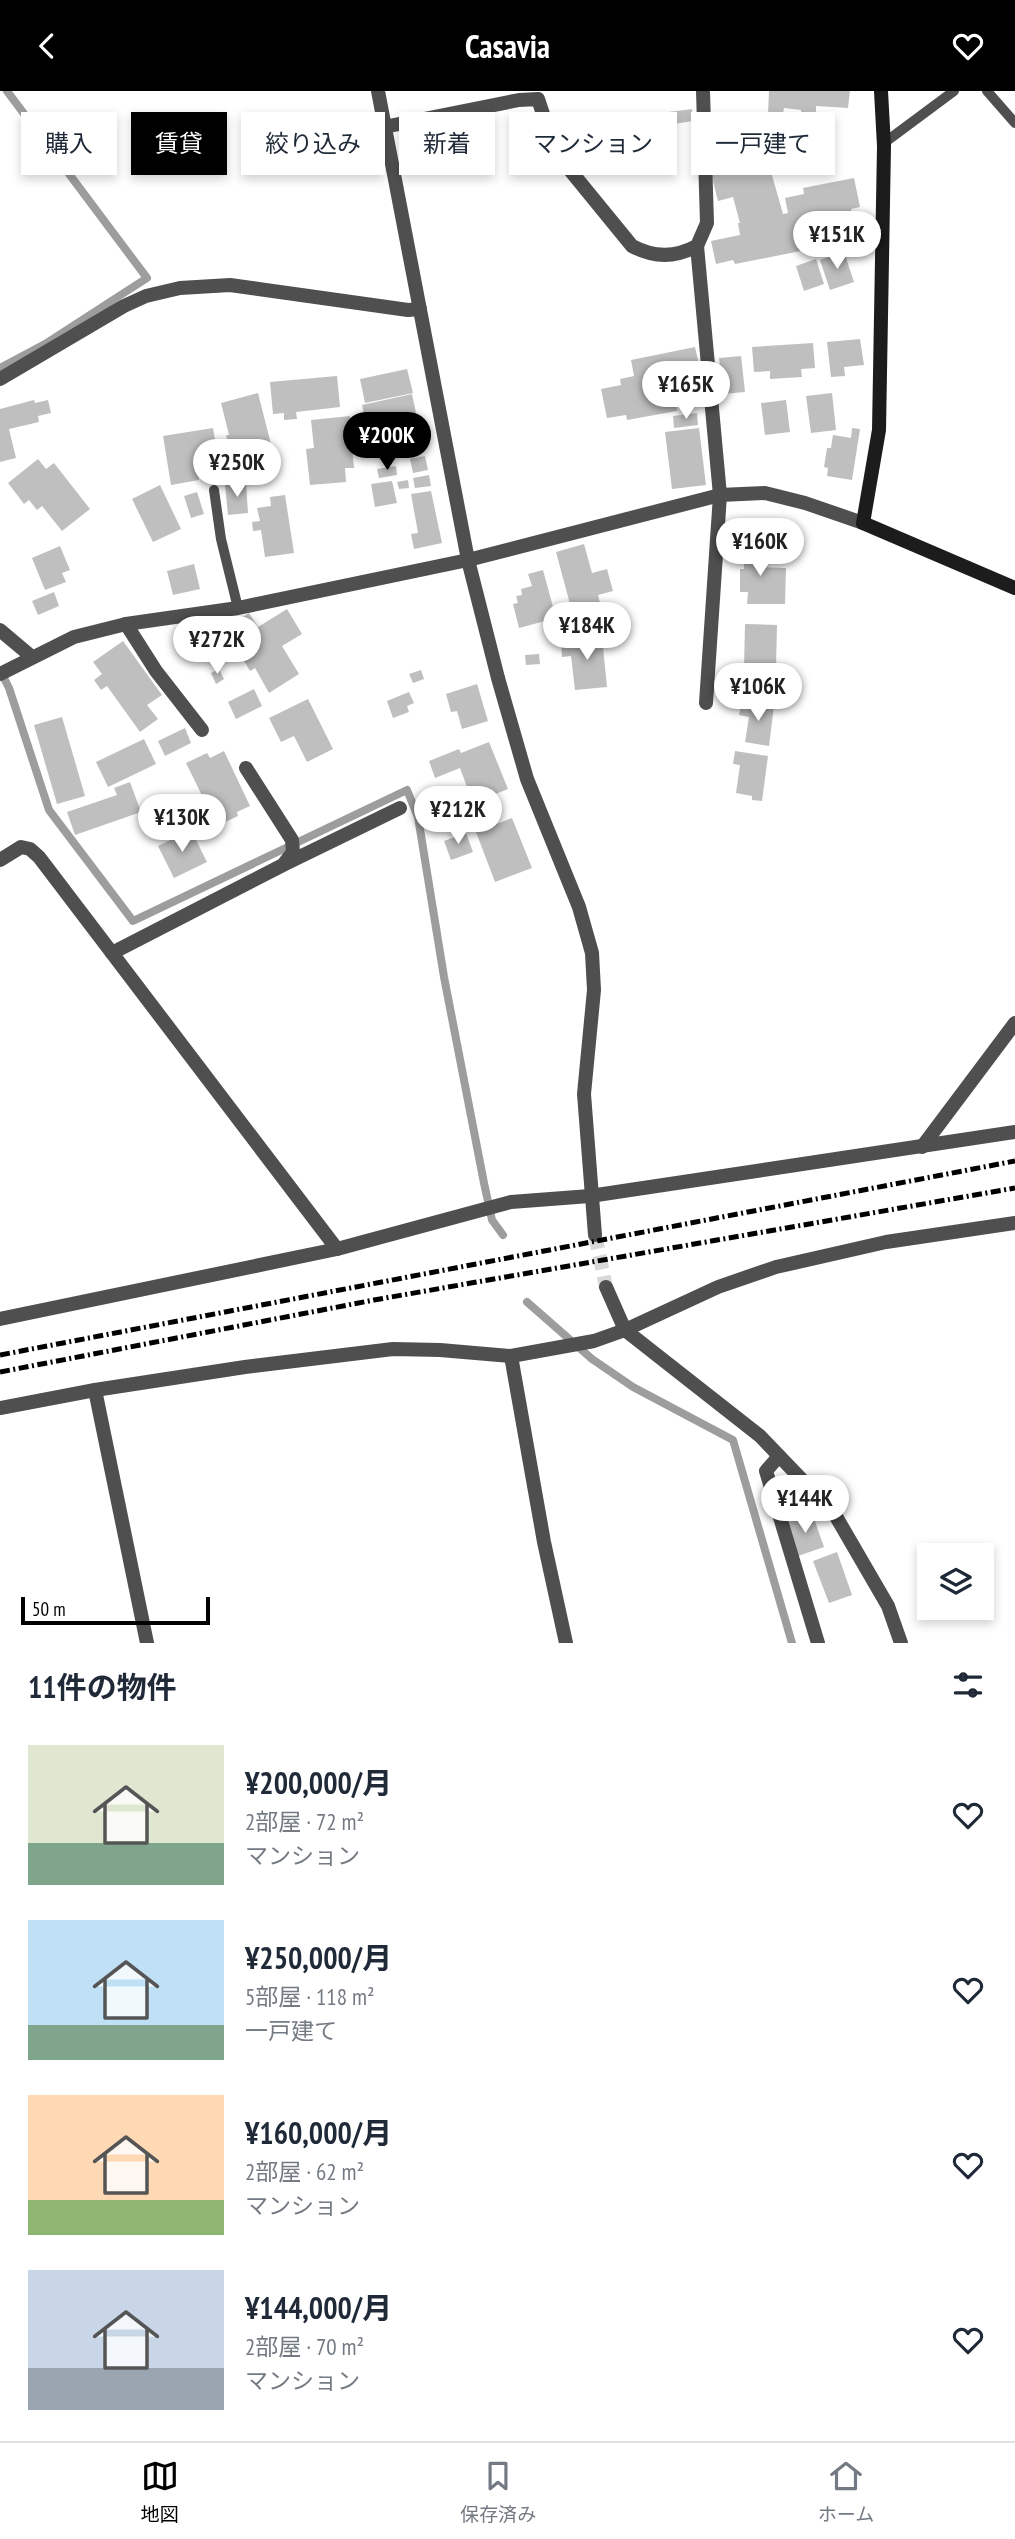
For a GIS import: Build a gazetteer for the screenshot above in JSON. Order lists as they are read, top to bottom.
{
  "scale_bar": "50 m",
  "page": {
    "header": "Casavia",
    "chip": [
      "購入",
      "賃貸",
      "絞り込み",
      "新着",
      "マンション",
      "一戸建て"
    ],
    "price": [
      "¥151K",
      "¥165K",
      "¥200K",
      "¥250K",
      "¥160K",
      "¥184K",
      "¥272K",
      "¥106K",
      "¥212K",
      "¥130K",
      "¥144K"
    ],
    "scale": "50 m",
    "heading": "11件の物件",
    "list": [
      {
        "name": "¥200,000/月",
        "note": "2部屋 · 72 m² · マンション"
      },
      {
        "name": "¥250,000/月",
        "note": "5部屋 · 118 m² · 一戸建て"
      },
      {
        "name": "¥160,000/月",
        "note": "2部屋 · 62 m² · マンション"
      },
      {
        "name": "¥144,000/月",
        "note": "2部屋 · 70 m² · マンション"
      }
    ],
    "tabs": ["地図", "保存済み", "ホーム"]
  }
}
